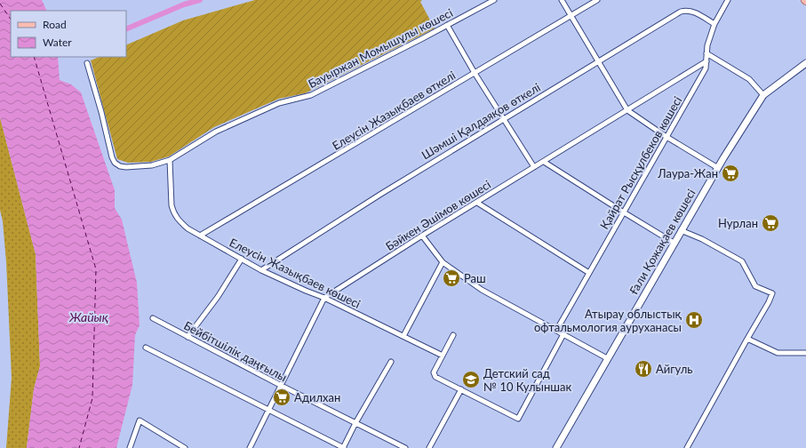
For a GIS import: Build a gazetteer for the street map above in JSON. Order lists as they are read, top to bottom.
{
  "streets": {
    "street": [
      "Бауыржан Момышұлы көшесі",
      "Елеусін Жазықбаев өткелі",
      "Шәмші Қалдаяқов өткелі",
      "Қайрат Рысқұлбеков көшесі",
      "Бәйкен Әшімов көшесі",
      "Ғали Қожақаев көшесі",
      "Елеусін Жазықбаев көшесі",
      "Бейбітшілік даңғылы"
    ]
  },
  "crossings": [
    ["Бауыржан Момышұлы көшесі", "Елеусін Жазықбаев көшесі"],
    ["Елеусін Жазықбаев өткелі", "Елеусін Жазықбаев көшесі"],
    ["Шәмші Қалдаяқов өткелі", "Қайрат Рысқұлбеков көшесі"],
    ["Шәмші Қалдаяқов өткелі", "Елеусін Жазықбаев көшесі"],
    ["Қайрат Рысқұлбеков көшесі", "Бәйкен Әшімов көшесі"],
    ["Бәйкен Әшімов көшесі", "Елеусін Жазықбаев көшесі"]
  ],
  "water": ["Жайық"],
  "places": {
    "supermarket": [
      "Лаура-Жан",
      "Нурлан",
      "Раш",
      "Адилхан"
    ],
    "hospital": ["Атырау облыстық офтальмология ауруханасы"],
    "restaurant": ["Айгуль"],
    "school or university": ["Детский сад № 10 Кулыншак"]
  },
  "legend": ["Road", "Water"]
}
